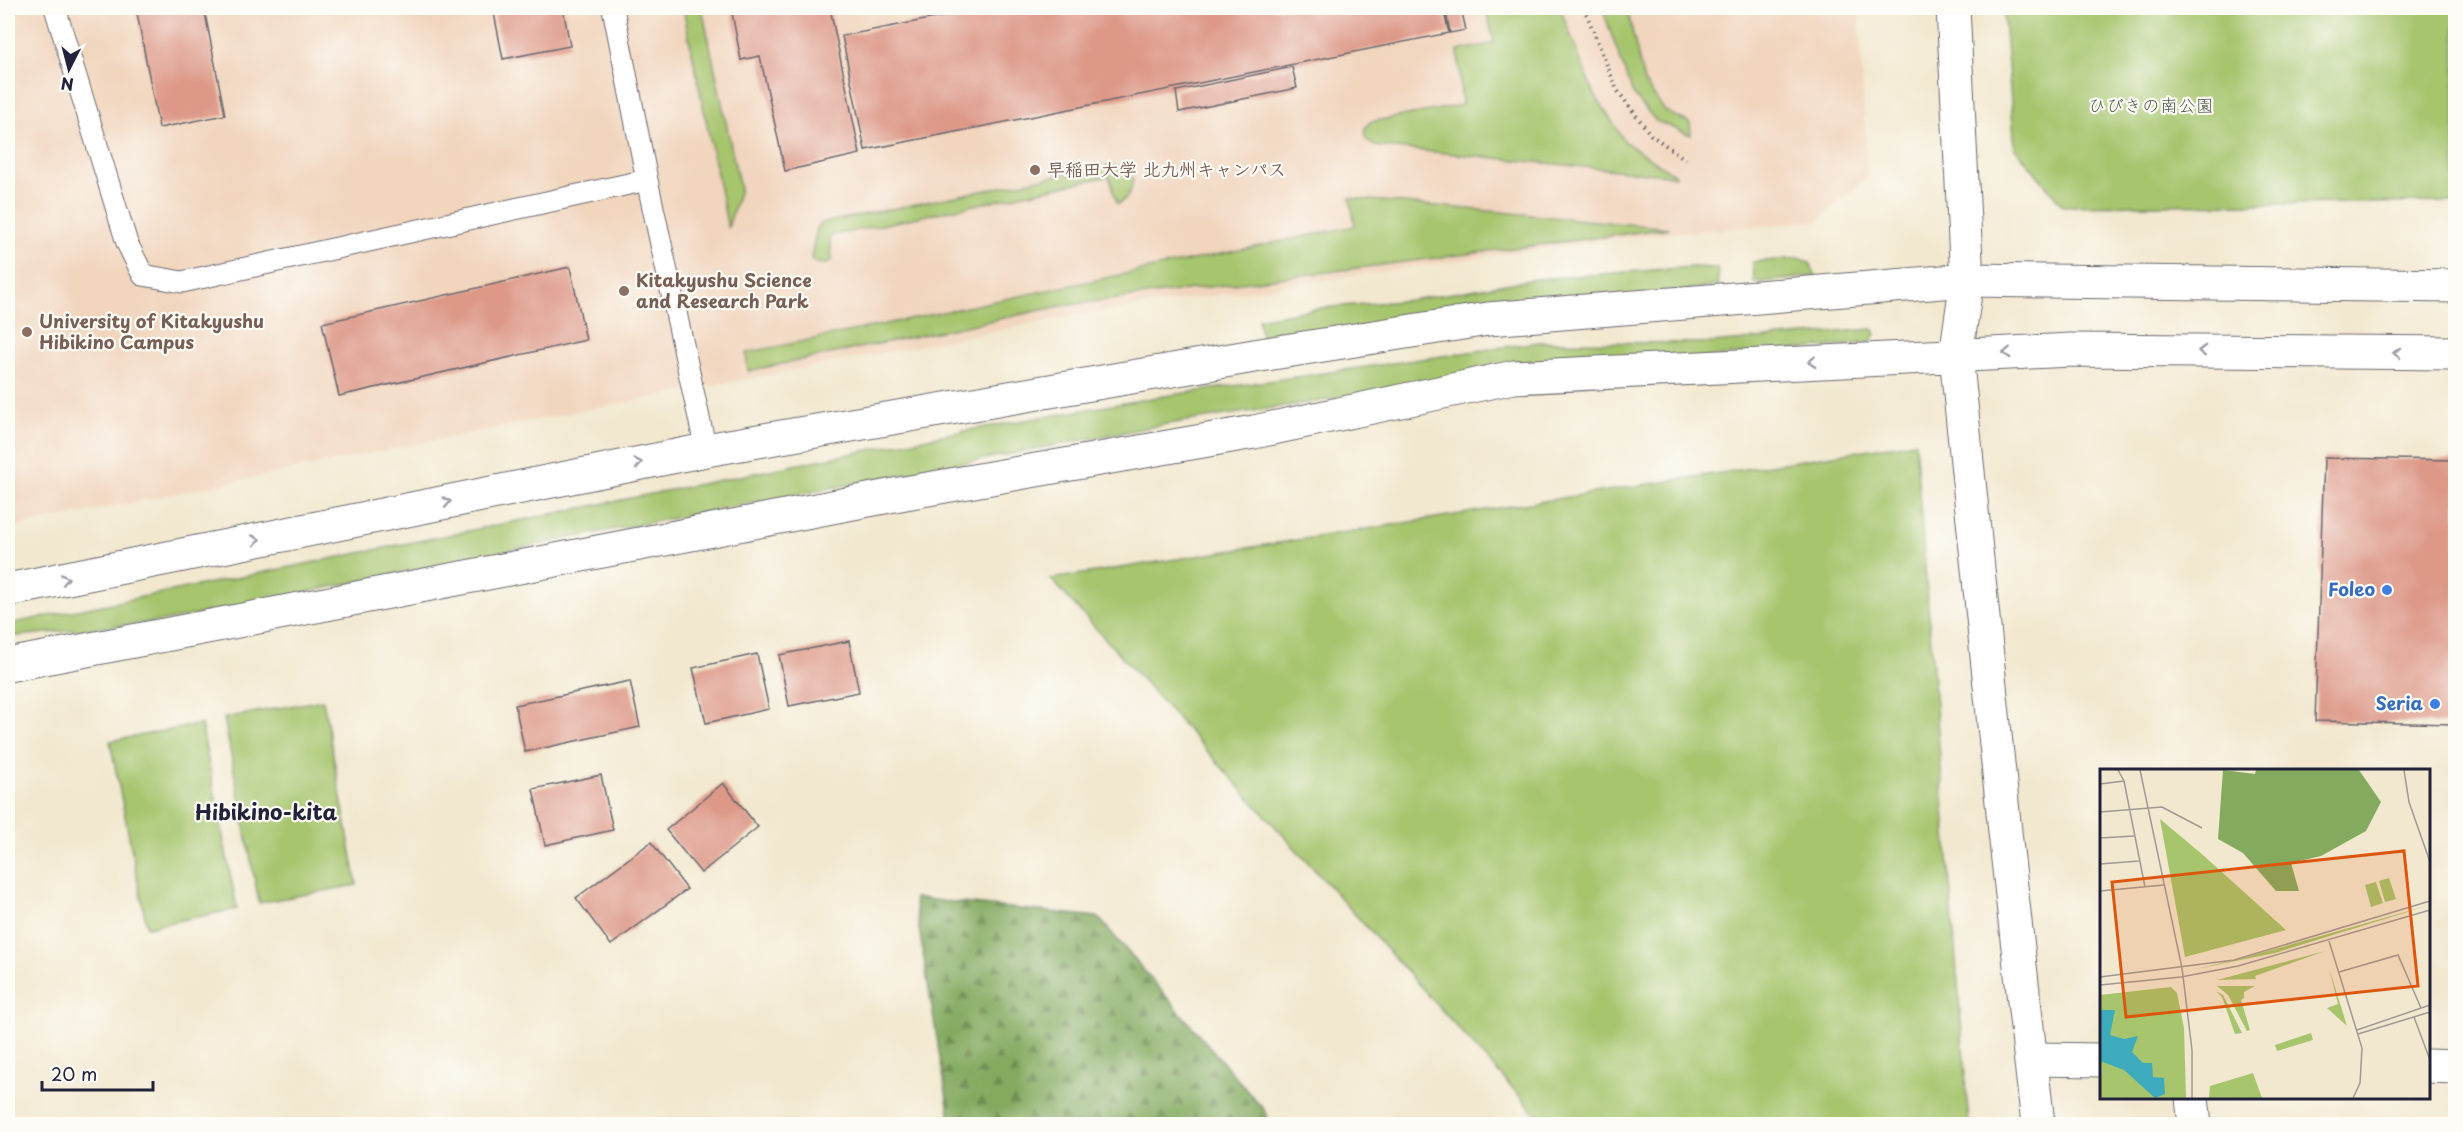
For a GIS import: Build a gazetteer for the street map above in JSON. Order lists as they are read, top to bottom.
{
  "districts": ["Hibikino-kita"],
  "parks": ["ひびきの南公園"],
  "places": [
    "早稲田大学 北九州キャンパス",
    "Kitakyushu Science and Research Park",
    "University of Kitakyushu Hibikino Campus",
    "Foleo",
    "Seria"
  ],
  "scale_bar": "20 m",
  "north": "bottom"
}
